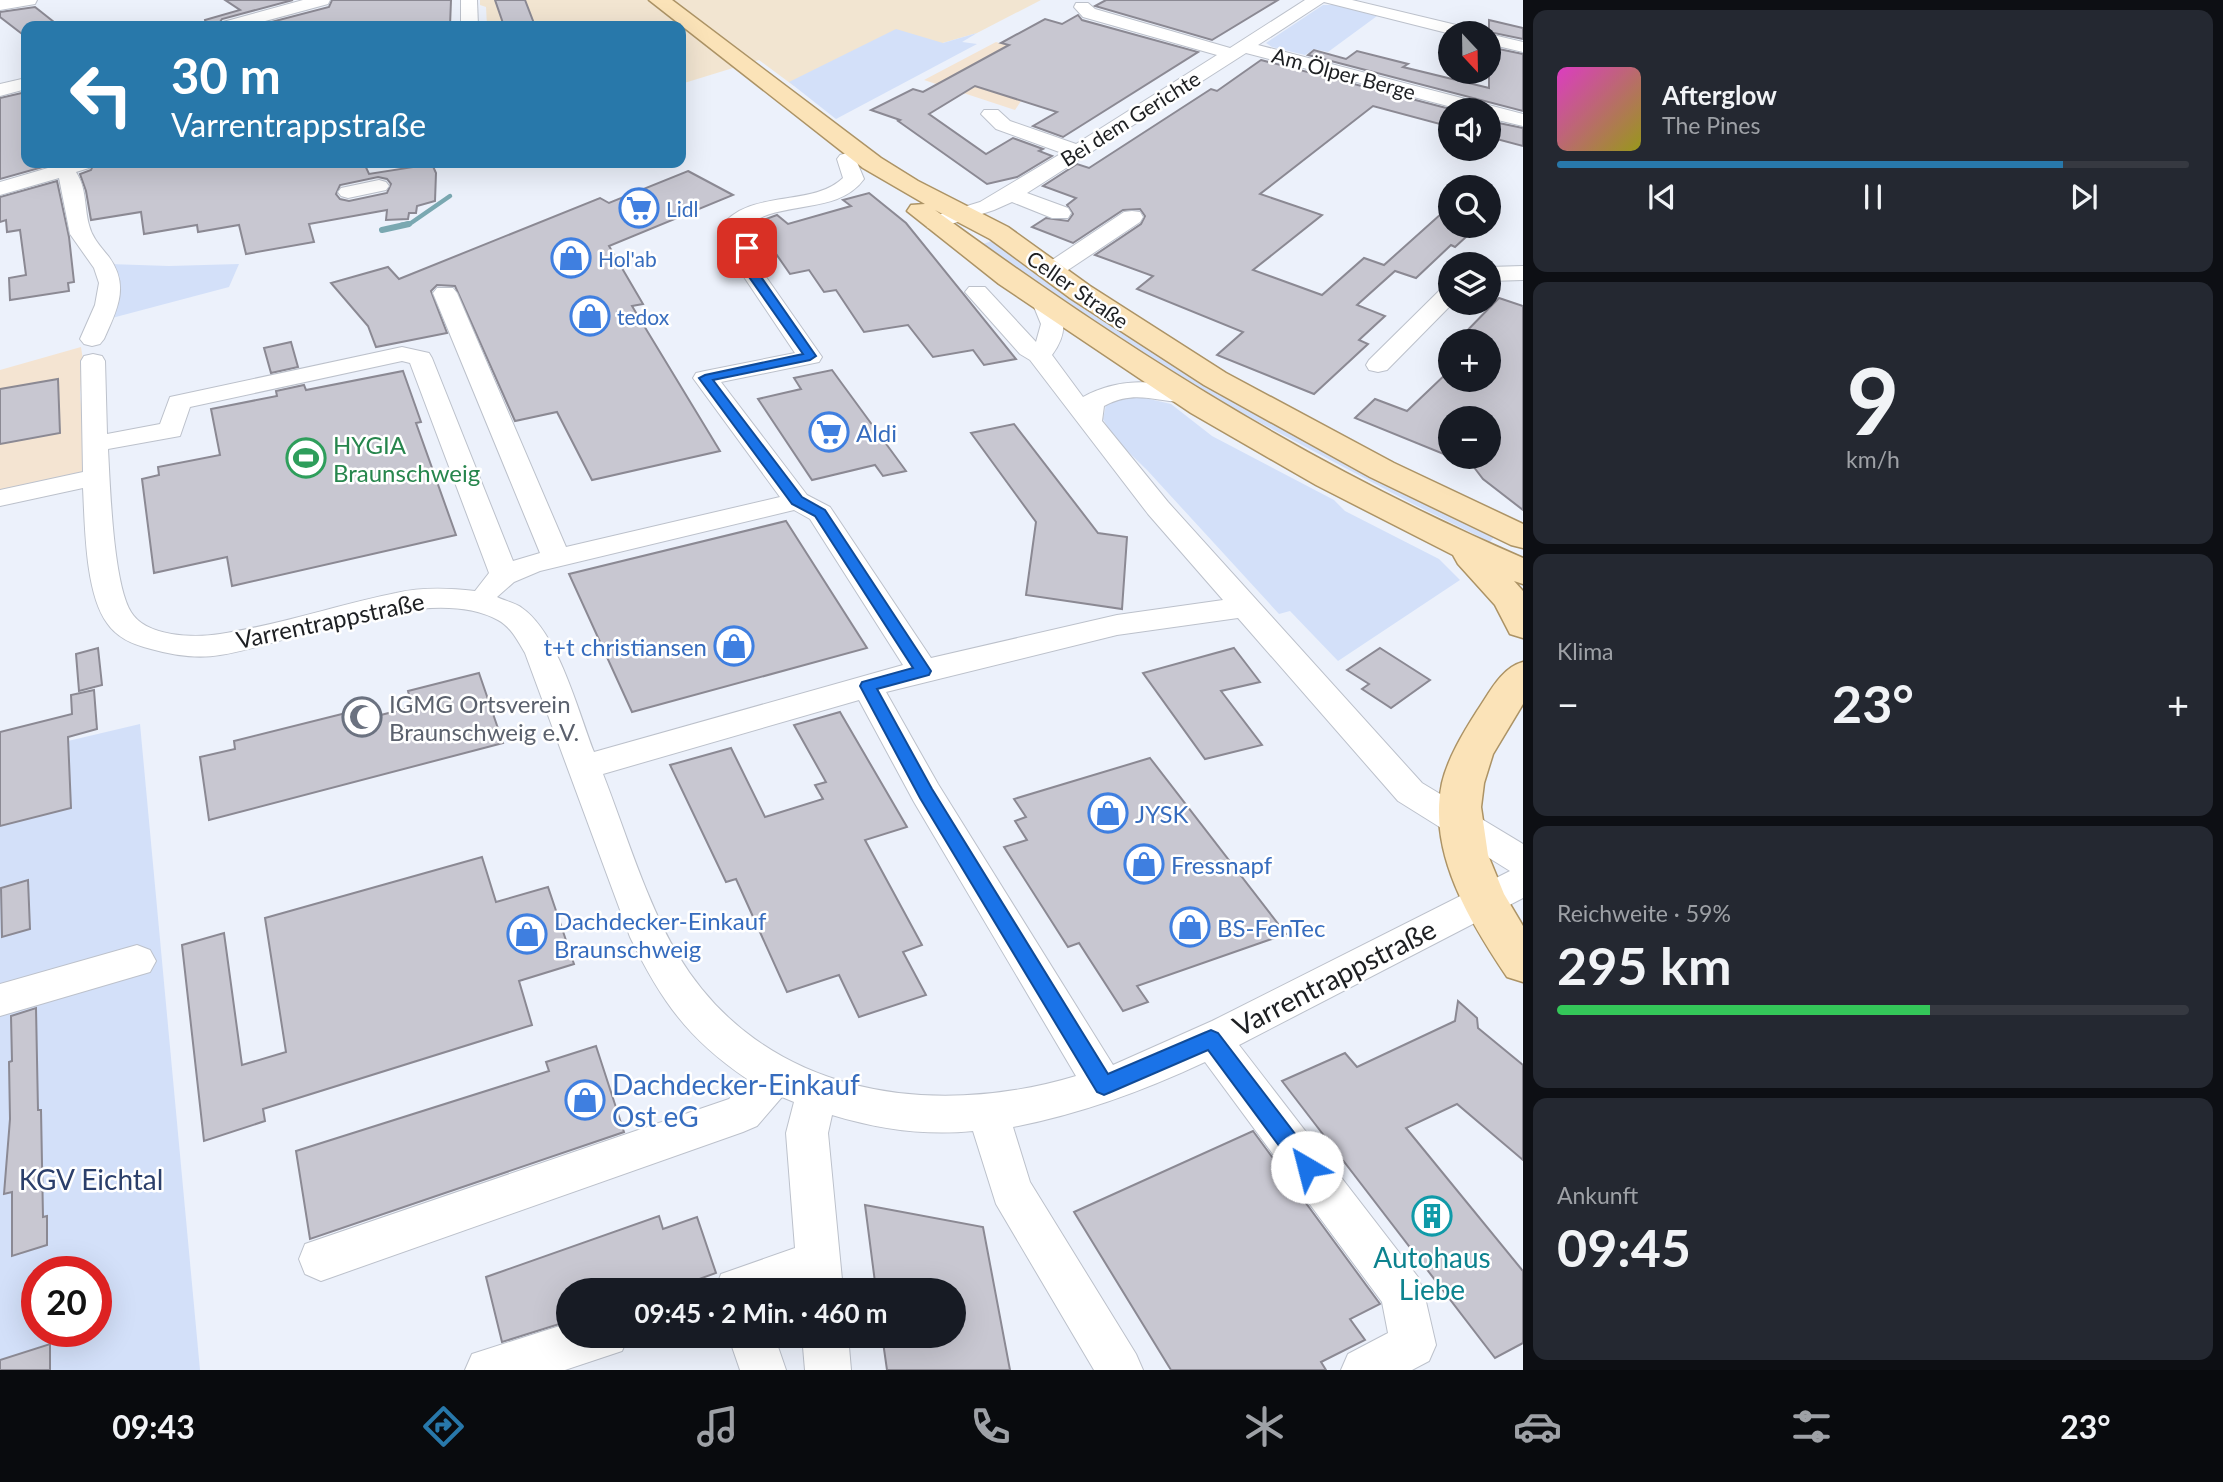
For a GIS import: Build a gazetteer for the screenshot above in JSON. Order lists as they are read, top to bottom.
{
  "streets": {
    "main road": ["Celler Straße"],
    "street": ["Am Ölper Berge", "Bei dem Gerichte", "Varrentrappstraße"]
  },
  "crossings": [
    ["Am Ölper Berge", "Bei dem Gerichte"],
    ["Bei dem Gerichte", "Celler Straße"]
  ],
  "parks": ["KGV Eichtal"],
  "places": {
    "supermarket": ["Lidl", "Aldi"],
    "shop": [
      "Hol'ab",
      "tedox",
      "t+t christiansen",
      "JYSK",
      "Fressnapf",
      "BS-FenTec",
      "Dachdecker-Einkauf Braunschweig",
      "Dachdecker-Einkauf Ost eG"
    ],
    "sports": ["HYGIA Braunschweig"],
    "mosque": ["IGMG Ortsverein Braunschweig e.V."],
    "building": ["Autohaus Liebe"]
  },
  "north": "bottom",
  "page": {
    "map_buttons": ["+", "−"],
    "turn": ["30 m", "Varrentrappstraße"],
    "song": ["Afterglow", "The Pines"],
    "tile": [
      ["9", "km/h"],
      "Klima",
      ["Reichweite · 59%", "295 km"],
      ["Ankunft", "09:45"]
    ],
    "heat": ["−", "23°", "+"],
    "limit": "20",
    "trip": "09:45 · 2 Min. · 460 m",
    "tabs": ["09:43", "23°"]
  }
}
